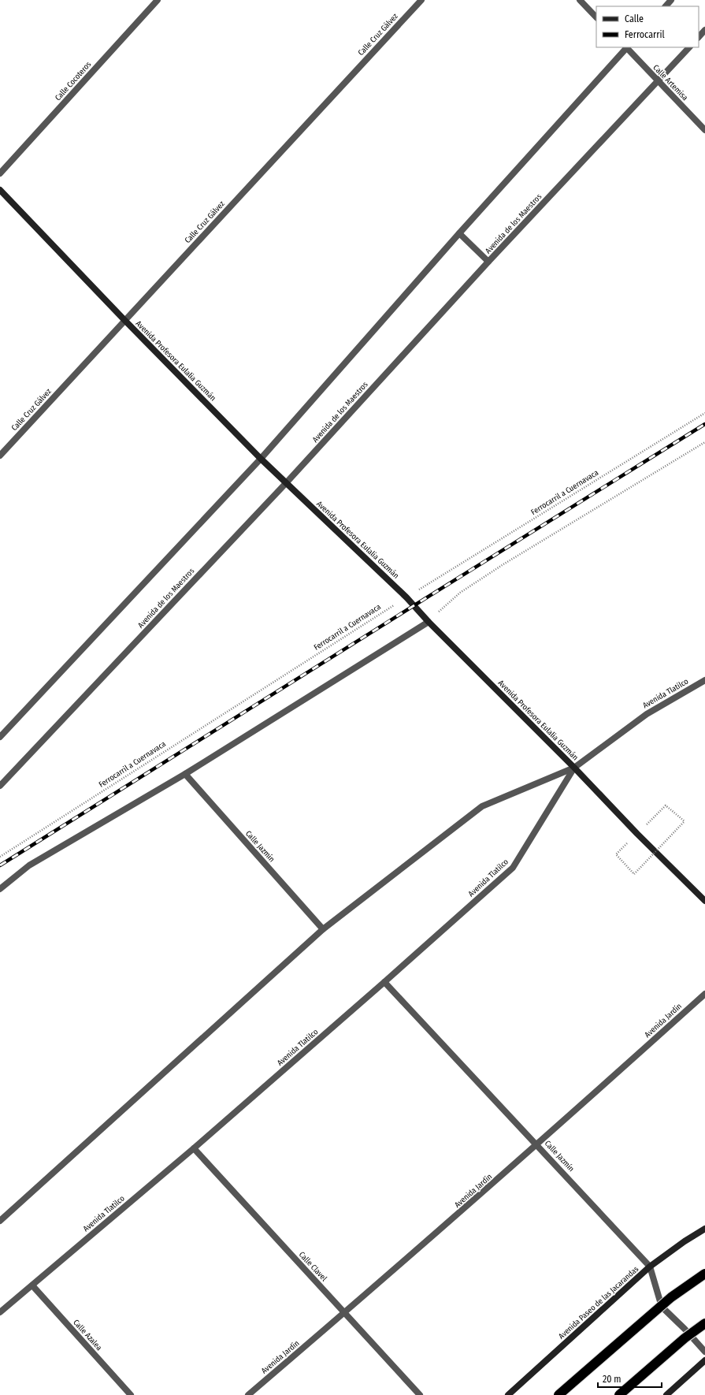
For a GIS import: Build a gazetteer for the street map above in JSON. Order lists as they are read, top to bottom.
{
  "streets": {
    "main road": ["Avenida Profesora Eulalia Guzmán", "Avenida Paseo de las Jacarandas"],
    "street": [
      "Calle Cruz Gálvez",
      "Calle Cocoteros",
      "Calle Artemisa",
      "Avenida de los Maestros",
      "Avenida Tlatilco",
      "Calle Jazmín",
      "Avenida Jardín",
      "Calle Clavel",
      "Calle Azalea"
    ],
    "path": ["Ferrocarril a Cuernavaca"]
  },
  "crossings": [
    ["Calle Cruz Gálvez", "Avenida Profesora Eulalia Guzmán"],
    ["Calle Artemisa", "Avenida de los Maestros"],
    ["Avenida de los Maestros", "Avenida Profesora Eulalia Guzmán"],
    ["Avenida Profesora Eulalia Guzmán", "Ferrocarril a Cuernavaca"],
    ["Avenida Profesora Eulalia Guzmán", "Avenida Tlatilco"],
    ["Avenida Tlatilco", "Calle Jazmín"],
    ["Avenida Tlatilco", "Calle Clavel"],
    ["Avenida Tlatilco", "Calle Azalea"],
    ["Calle Jazmín", "Avenida Jardín"],
    ["Calle Jazmín", "Avenida Paseo de las Jacarandas"],
    ["Avenida Jardín", "Calle Clavel"]
  ],
  "legend": ["Calle", "Ferrocarril"],
  "scale_bar": "20 m"
}
